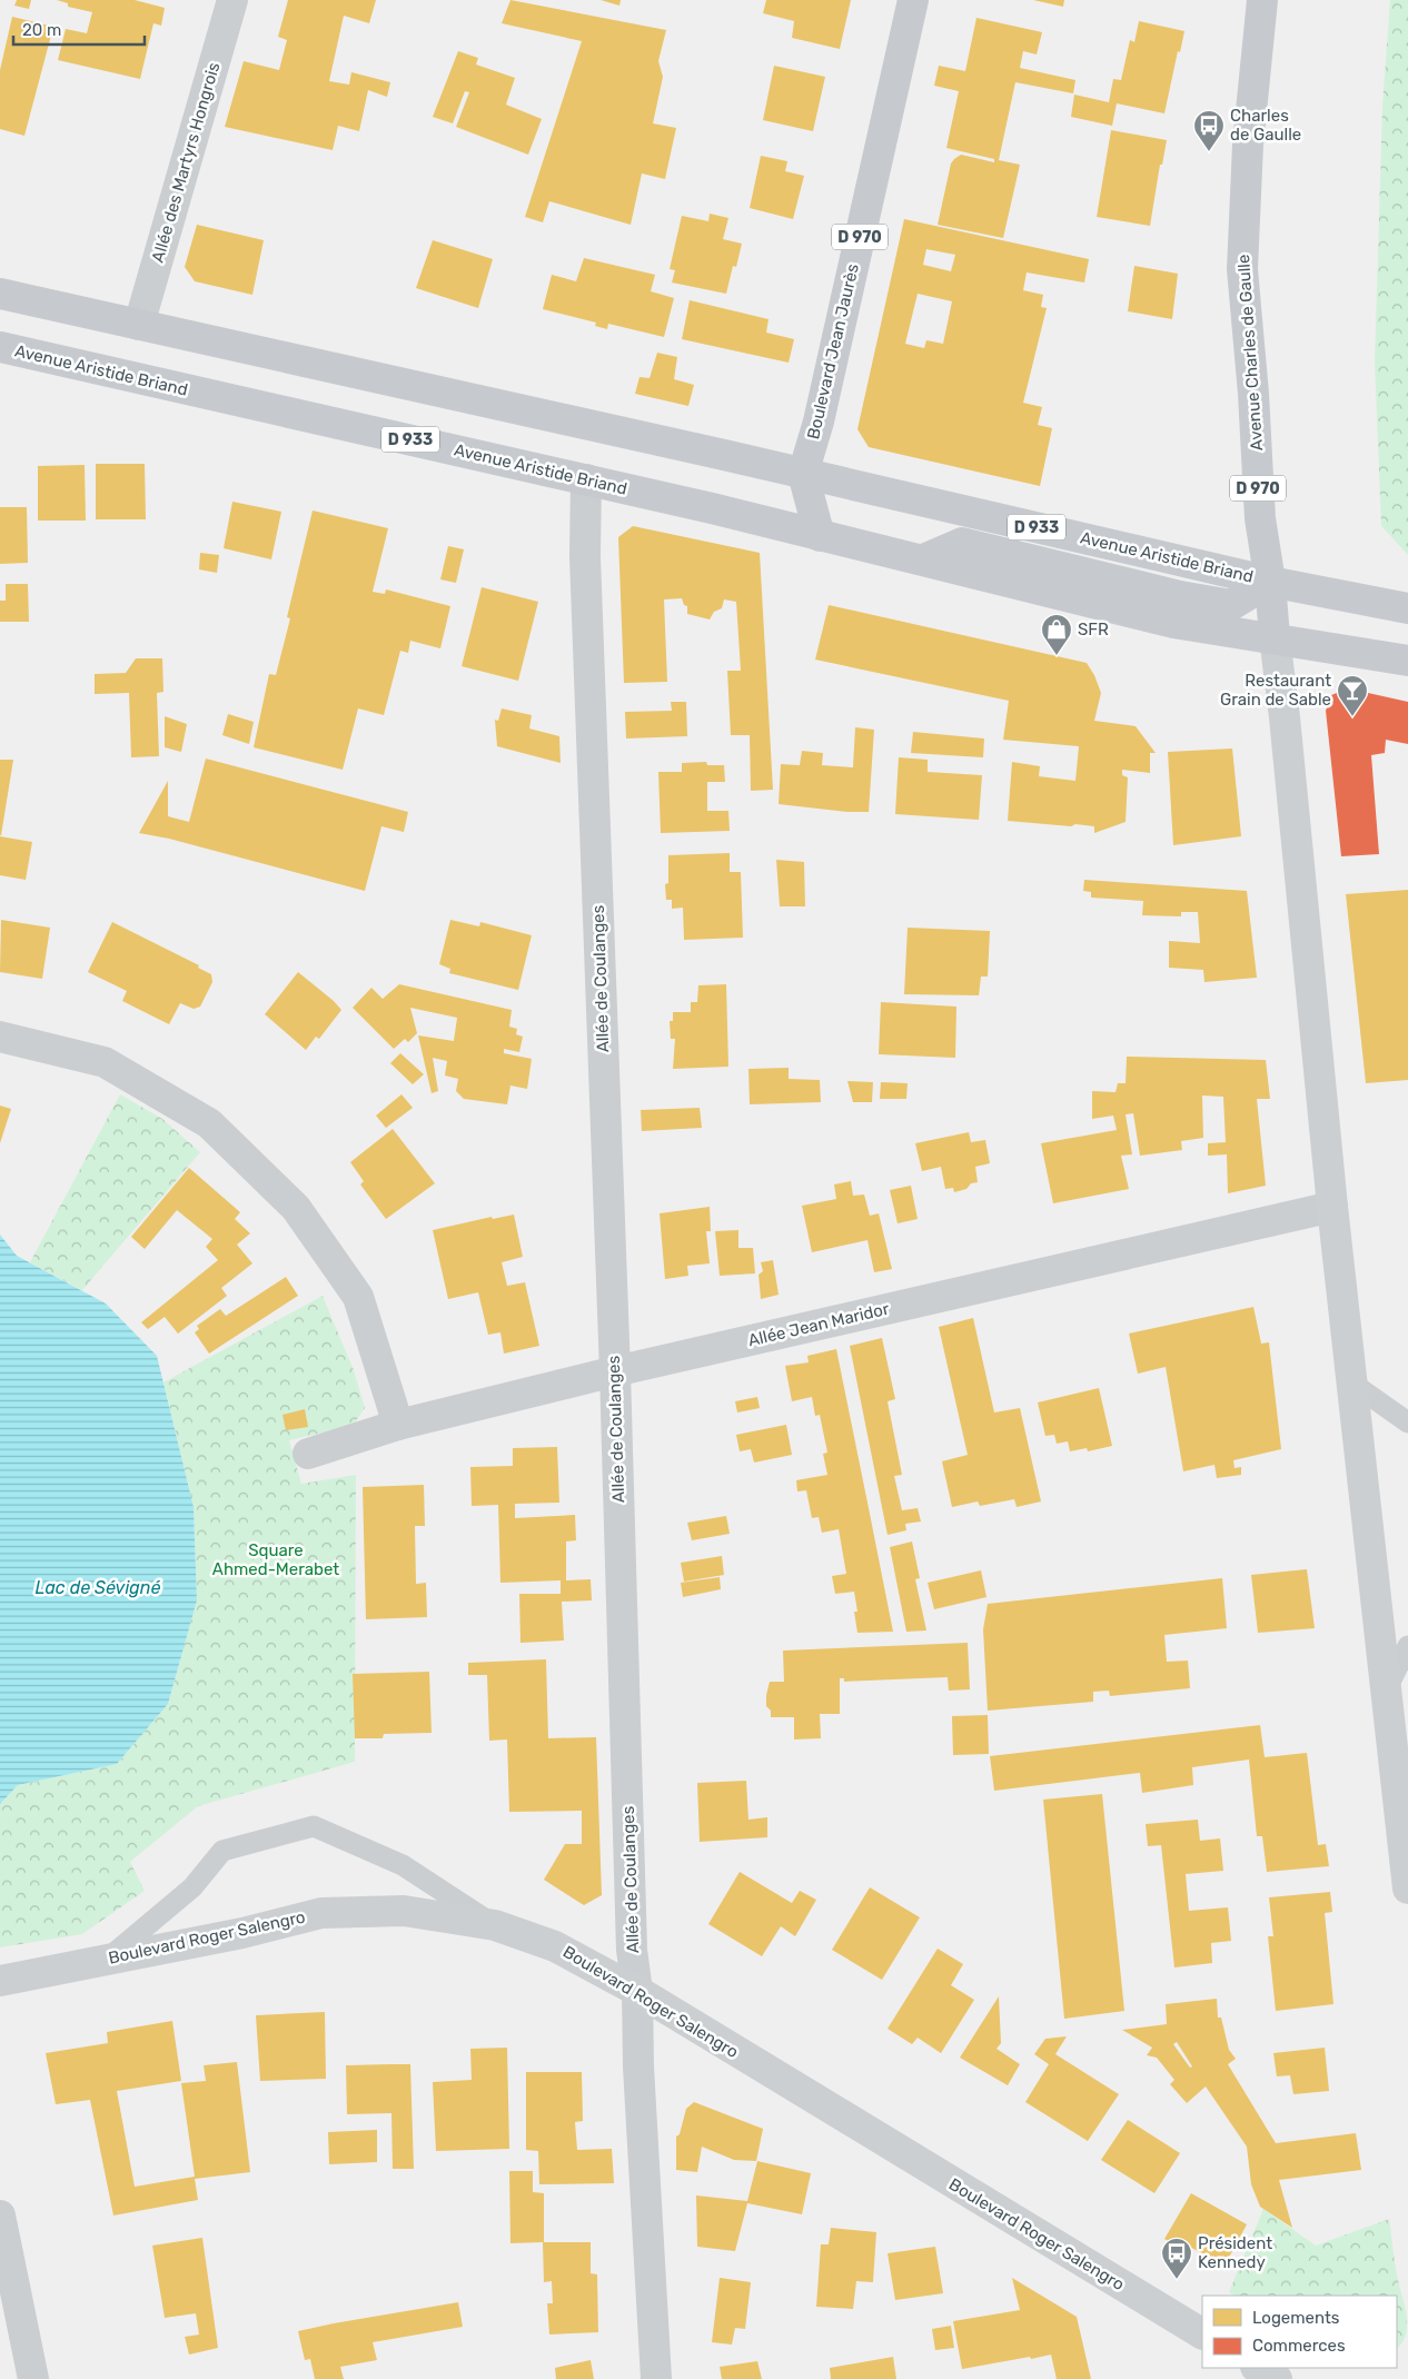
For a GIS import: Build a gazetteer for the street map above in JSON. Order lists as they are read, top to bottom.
{
  "streets": {
    "main road": [
      "D 970",
      "Boulevard Jean Jaurès",
      "Avenue Charles de Gaulle",
      "Avenue Aristide Briand",
      "D 933",
      "Boulevard Roger Salengro"
    ],
    "street": ["Allée des Martyrs Hongrois", "Allée de Coulanges", "Allée Jean Maridor"]
  },
  "crossings": [
    ["Allée des Martyrs Hongrois", "Avenue Aristide Briand"],
    ["D 970", "Avenue Charles de Gaulle"],
    ["D 970", "Avenue Aristide Briand"],
    ["D 970", "D 933"],
    ["D 970", "Allée Jean Maridor"],
    ["Boulevard Jean Jaurès", "Avenue Aristide Briand"],
    ["Avenue Charles de Gaulle", "Avenue Aristide Briand"],
    ["Avenue Charles de Gaulle", "D 933"],
    ["Avenue Aristide Briand", "D 933"],
    ["Avenue Aristide Briand", "Allée de Coulanges"],
    ["Allée de Coulanges", "Allée Jean Maridor"],
    ["Allée de Coulanges", "Boulevard Roger Salengro"]
  ],
  "water": ["Lac de Sévigné"],
  "parks": ["Square Ahmed-Merabet"],
  "places": {
    "bus stop": ["Charles de Gaulle", "Président Kennedy"],
    "shop": ["SFR"],
    "bar": ["Restaurant Grain de Sable"]
  },
  "legend": ["Logements", "Commerces"],
  "scale_bar": "20 m"
}
